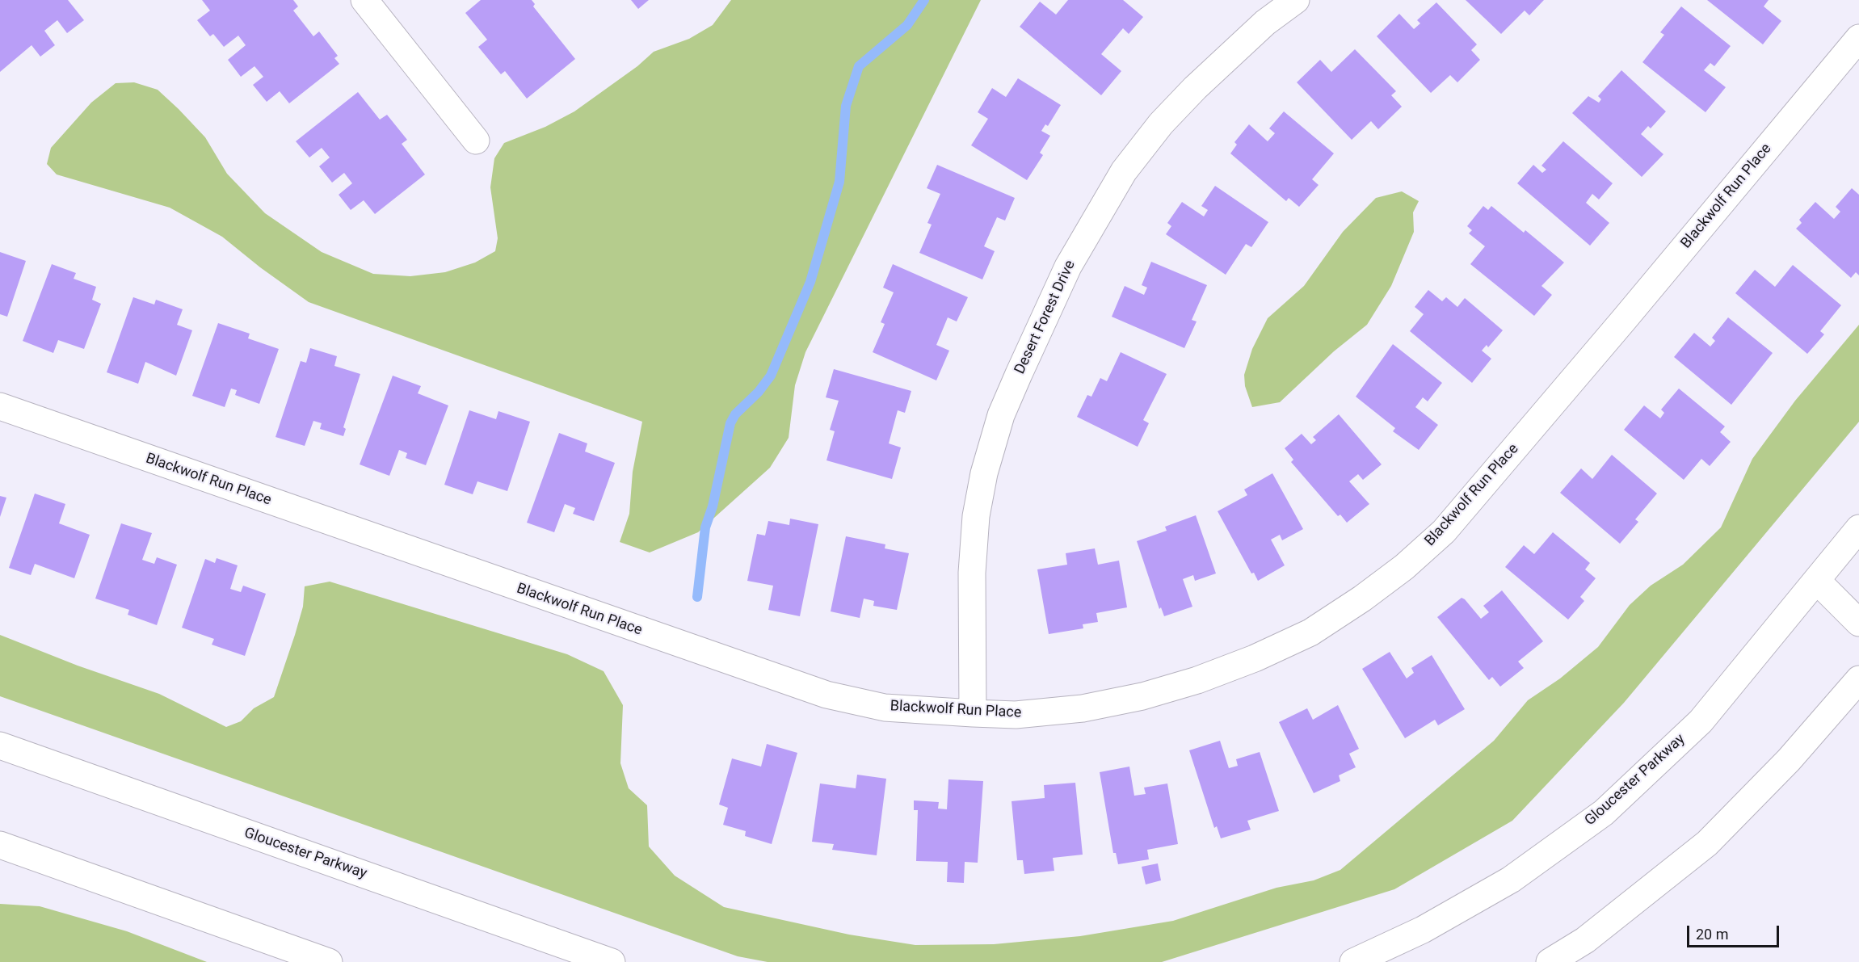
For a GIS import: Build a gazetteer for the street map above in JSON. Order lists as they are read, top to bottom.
{
  "streets": {
    "street": ["Blackwolf Run Place", "Desert Forest Drive", "Gloucester Parkway"]
  },
  "crossings": [
    ["Blackwolf Run Place", "Desert Forest Drive"]
  ],
  "scale_bar": "20 m"
}
